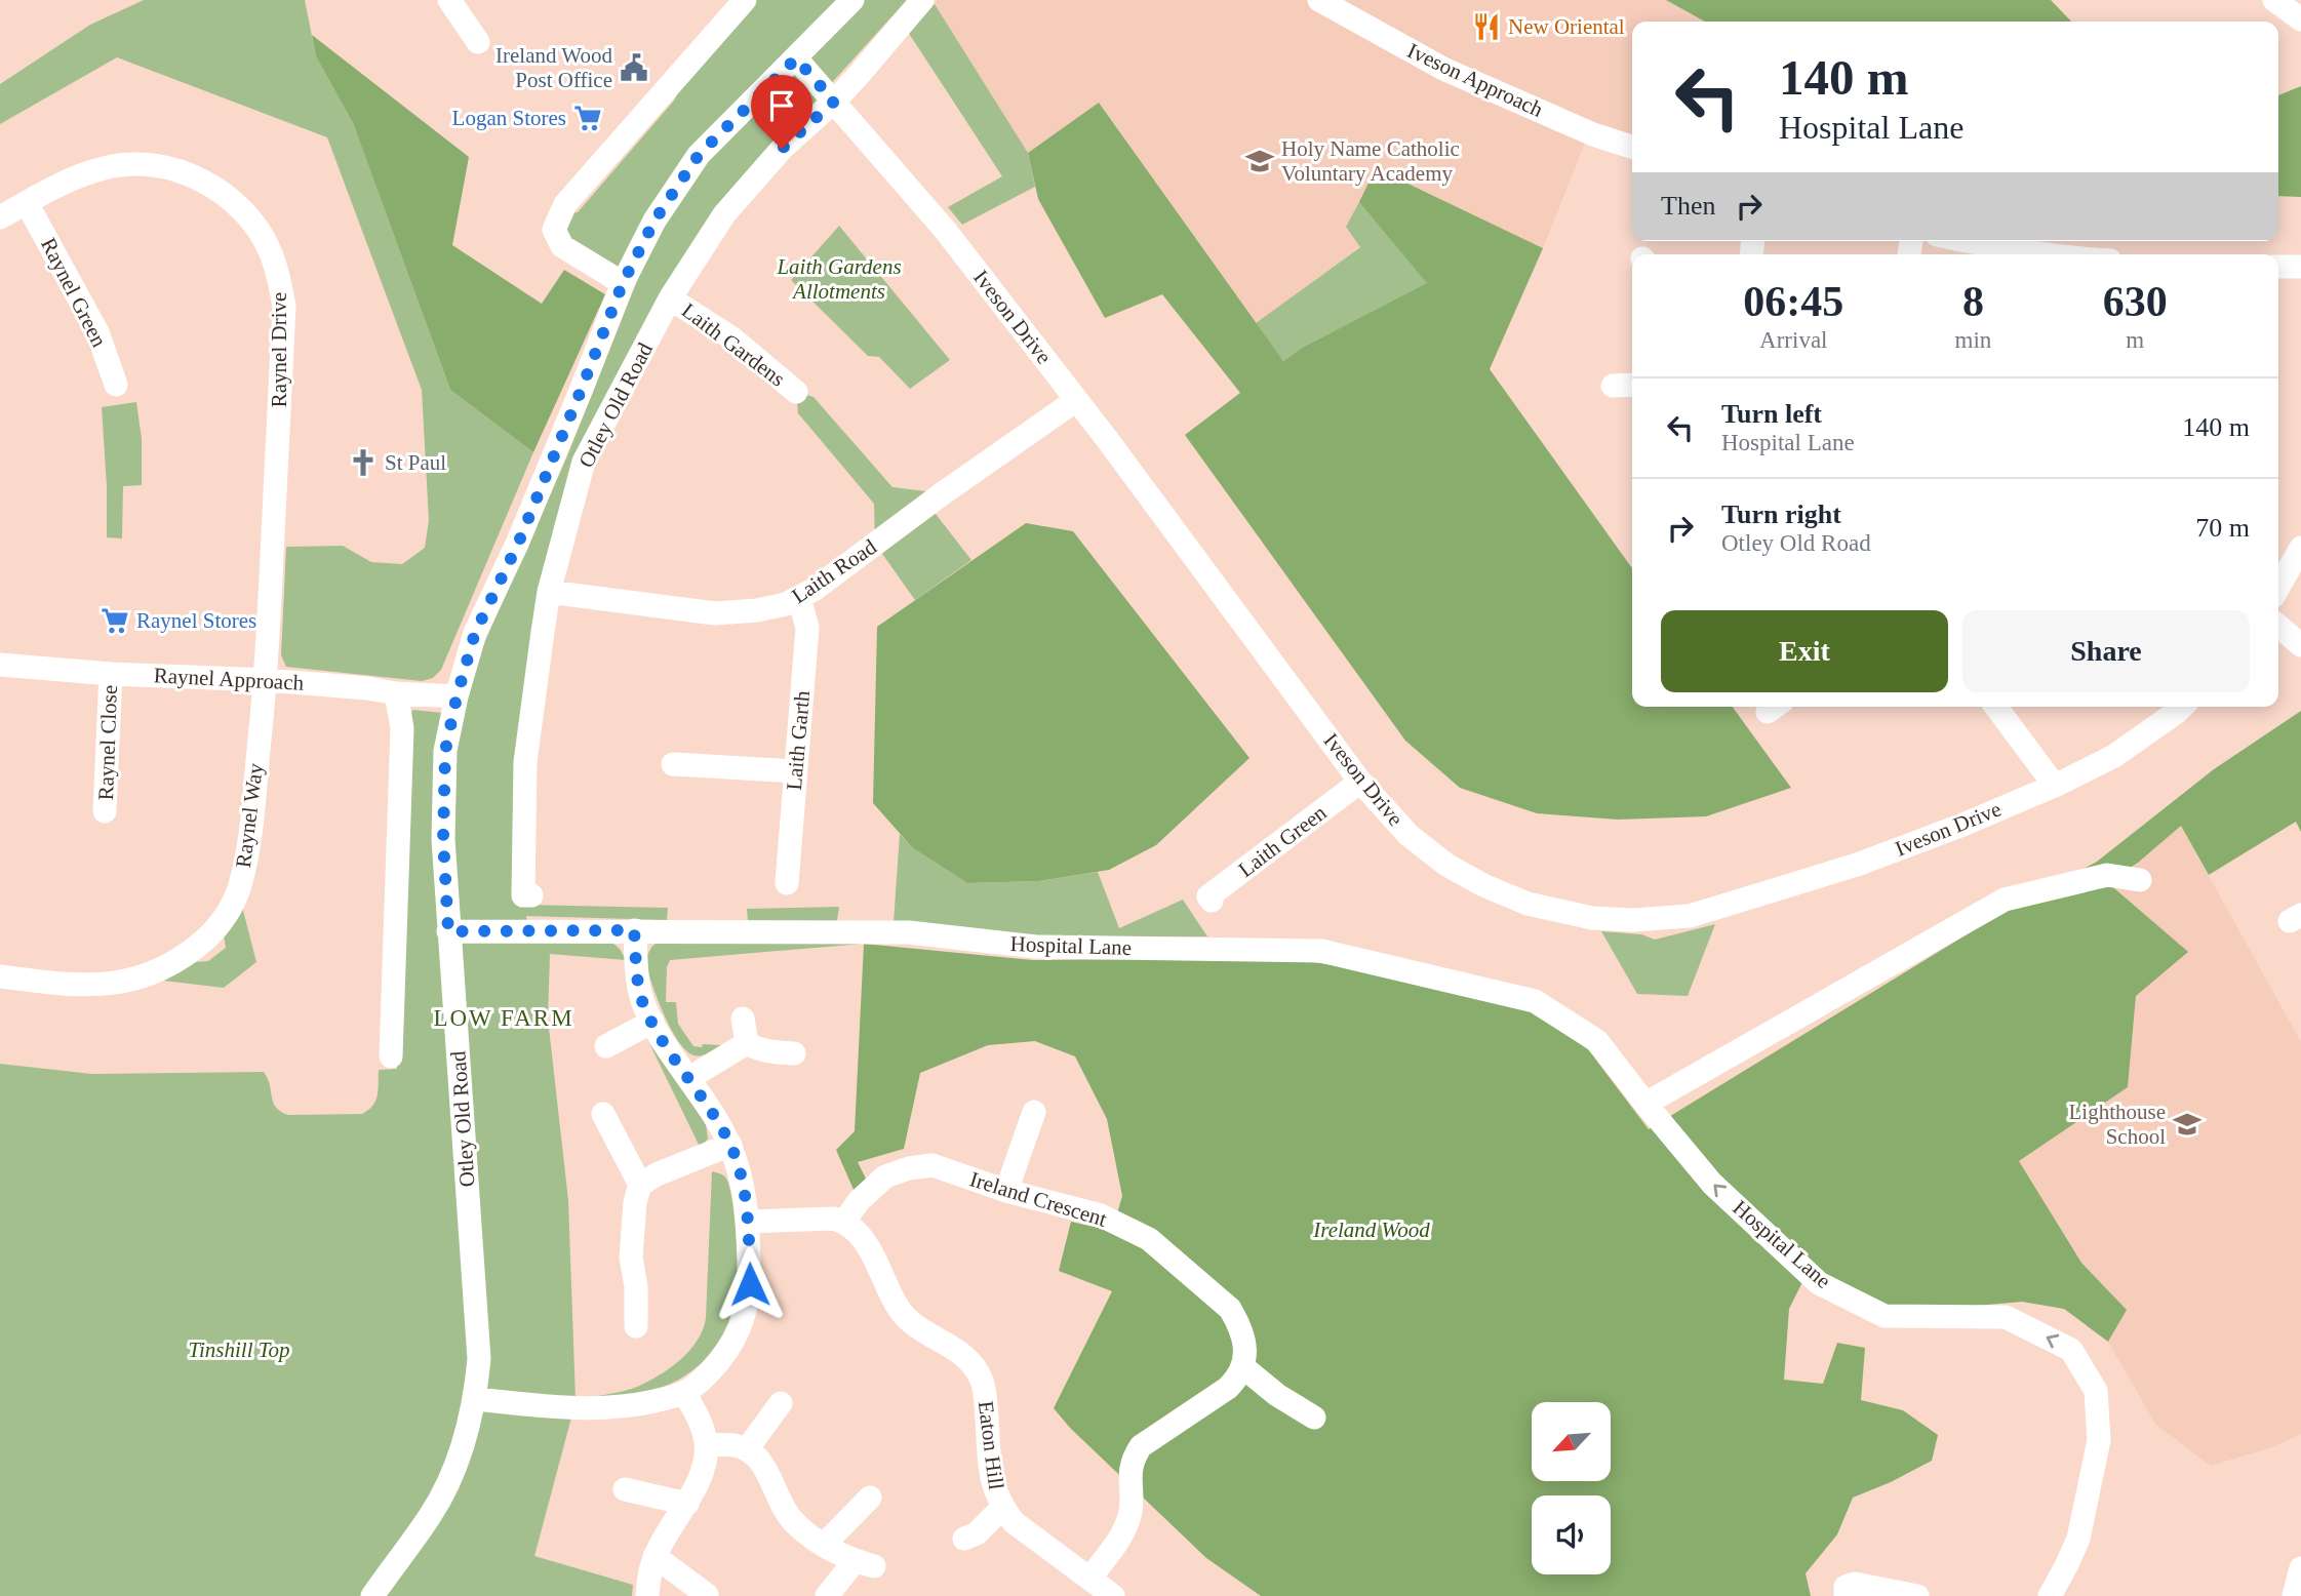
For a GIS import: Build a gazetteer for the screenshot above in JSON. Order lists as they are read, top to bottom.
{
  "streets": {
    "street": [
      "Iveson Approach",
      "Raynel Green",
      "Iveson Drive",
      "Laith Gardens",
      "Raynel Drive",
      "Otley Old Road",
      "Laith Road",
      "Raynel Approach",
      "Laith Garth",
      "Raynel Close",
      "Raynel Way",
      "Laith Green",
      "Hospital Lane",
      "Ireland Crescent",
      "Eaton Hill"
    ]
  },
  "crossings": [
    ["Raynel Green", "Raynel Drive"],
    ["Iveson Drive", "Otley Old Road"],
    ["Iveson Drive", "Laith Road"],
    ["Iveson Drive", "Laith Green"],
    ["Laith Gardens", "Otley Old Road"],
    ["Raynel Drive", "Raynel Approach"],
    ["Raynel Drive", "Raynel Way"],
    ["Otley Old Road", "Laith Road"],
    ["Otley Old Road", "Raynel Approach"],
    ["Otley Old Road", "Hospital Lane"],
    ["Laith Road", "Laith Garth"],
    ["Raynel Approach", "Raynel Close"],
    ["Raynel Approach", "Raynel Way"],
    ["Ireland Crescent", "Eaton Hill"]
  ],
  "districts": ["LOW FARM"],
  "parks": ["Laith Gardens Allotments", "Ireland Wood", "Tinshill Top"],
  "places": {
    "restaurant": ["New Oriental"],
    "public building": ["Ireland Wood Post Office"],
    "supermarket": ["Logan Stores", "Raynel Stores"],
    "school or university": ["Holy Name Catholic Voluntary Academy", "Lighthouse School"],
    "church": ["St Paul"]
  },
  "north": "bottom left",
  "page": {
    "turn": ["140 m", "Hospital Lane"],
    "then": "Then",
    "eta": [
      "06:45",
      "Arrival",
      "8",
      "min",
      "630",
      "m"
    ],
    "list": [
      {
        "name": "Turn left",
        "note": "Hospital Lane",
        "value": "140 m"
      },
      {
        "name": "Turn right",
        "note": "Otley Old Road",
        "value": "70 m"
      }
    ],
    "buttons": ["Exit", "Share"]
  }
}
